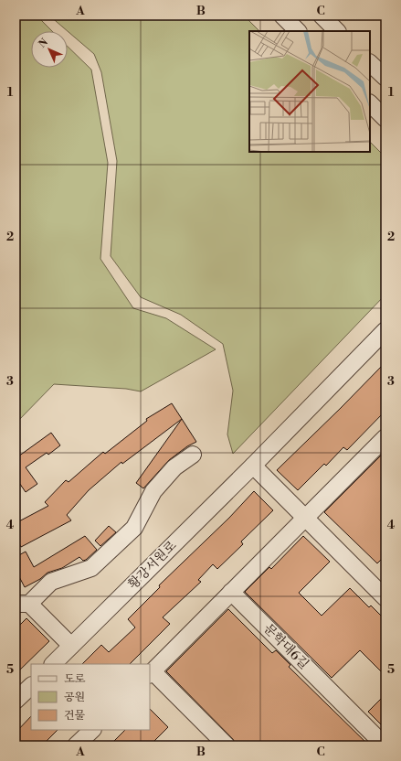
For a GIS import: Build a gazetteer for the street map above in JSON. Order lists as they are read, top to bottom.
{
  "streets": {
    "street": ["황강서원로", "문학대6길"]
  },
  "legend": ["도로", "공원", "건물"],
  "north": "top left",
  "grid": {
    "columns": ["A", "B", "C"],
    "rows": [
      "1",
      "2",
      "3",
      "4",
      "5"
    ]
  }
}
